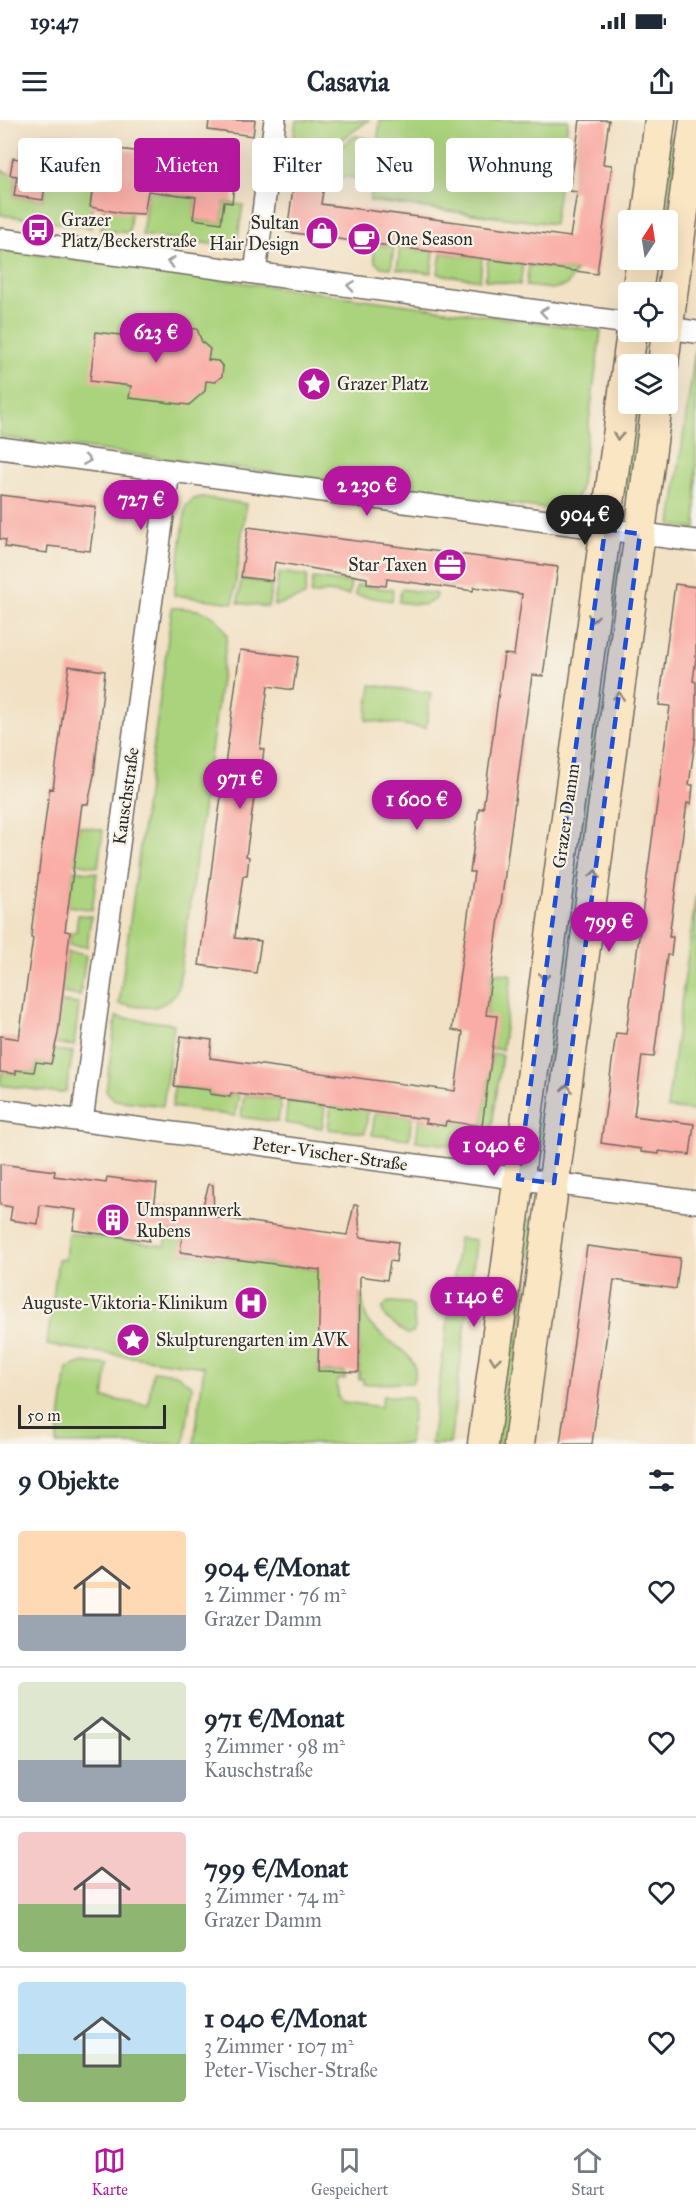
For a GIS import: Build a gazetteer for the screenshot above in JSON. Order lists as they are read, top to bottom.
{
  "streets": {
    "main road": ["Grazer Damm"],
    "street": ["Kauschstraße", "Peter-Vischer-Straße"]
  },
  "crossings": [
    ["Kauschstraße", "Peter-Vischer-Straße"],
    ["Grazer Damm", "Peter-Vischer-Straße"]
  ],
  "places": {
    "bus stop": ["Grazer Platz/Beckerstraße"],
    "shop": ["Sultan Hair Design"],
    "cafe": ["One Season"],
    "place": ["Grazer Platz", "Skulpturengarten im AVK"],
    "office": ["Star Taxen"],
    "building": ["Umspannwerk Rubens"],
    "hospital": ["Auguste-Viktoria-Klinikum"]
  },
  "scale_bar": "50 m",
  "north": "top",
  "page": {
    "status": "19:47",
    "header": "Casavia",
    "chip": [
      "Kaufen",
      "Mieten",
      "Filter",
      "Neu",
      "Wohnung"
    ],
    "price": [
      "623 €",
      "2 230 €",
      "727 €",
      "904 €",
      "971 €",
      "1 600 €",
      "799 €",
      "1 040 €",
      "1 140 €"
    ],
    "scale": "50 m",
    "heading": "9 Objekte",
    "list": [
      {
        "name": "904 €/Monat",
        "note": "2 Zimmer · 76 m² · Grazer Damm"
      },
      {
        "name": "971 €/Monat",
        "note": "3 Zimmer · 98 m² · Kauschstraße"
      },
      {
        "name": "799 €/Monat",
        "note": "3 Zimmer · 74 m² · Grazer Damm"
      },
      {
        "name": "1 040 €/Monat",
        "note": "3 Zimmer · 107 m² · Peter-Vischer-Straße"
      }
    ],
    "tabs": ["Karte", "Gespeichert", "Start"]
  }
}
